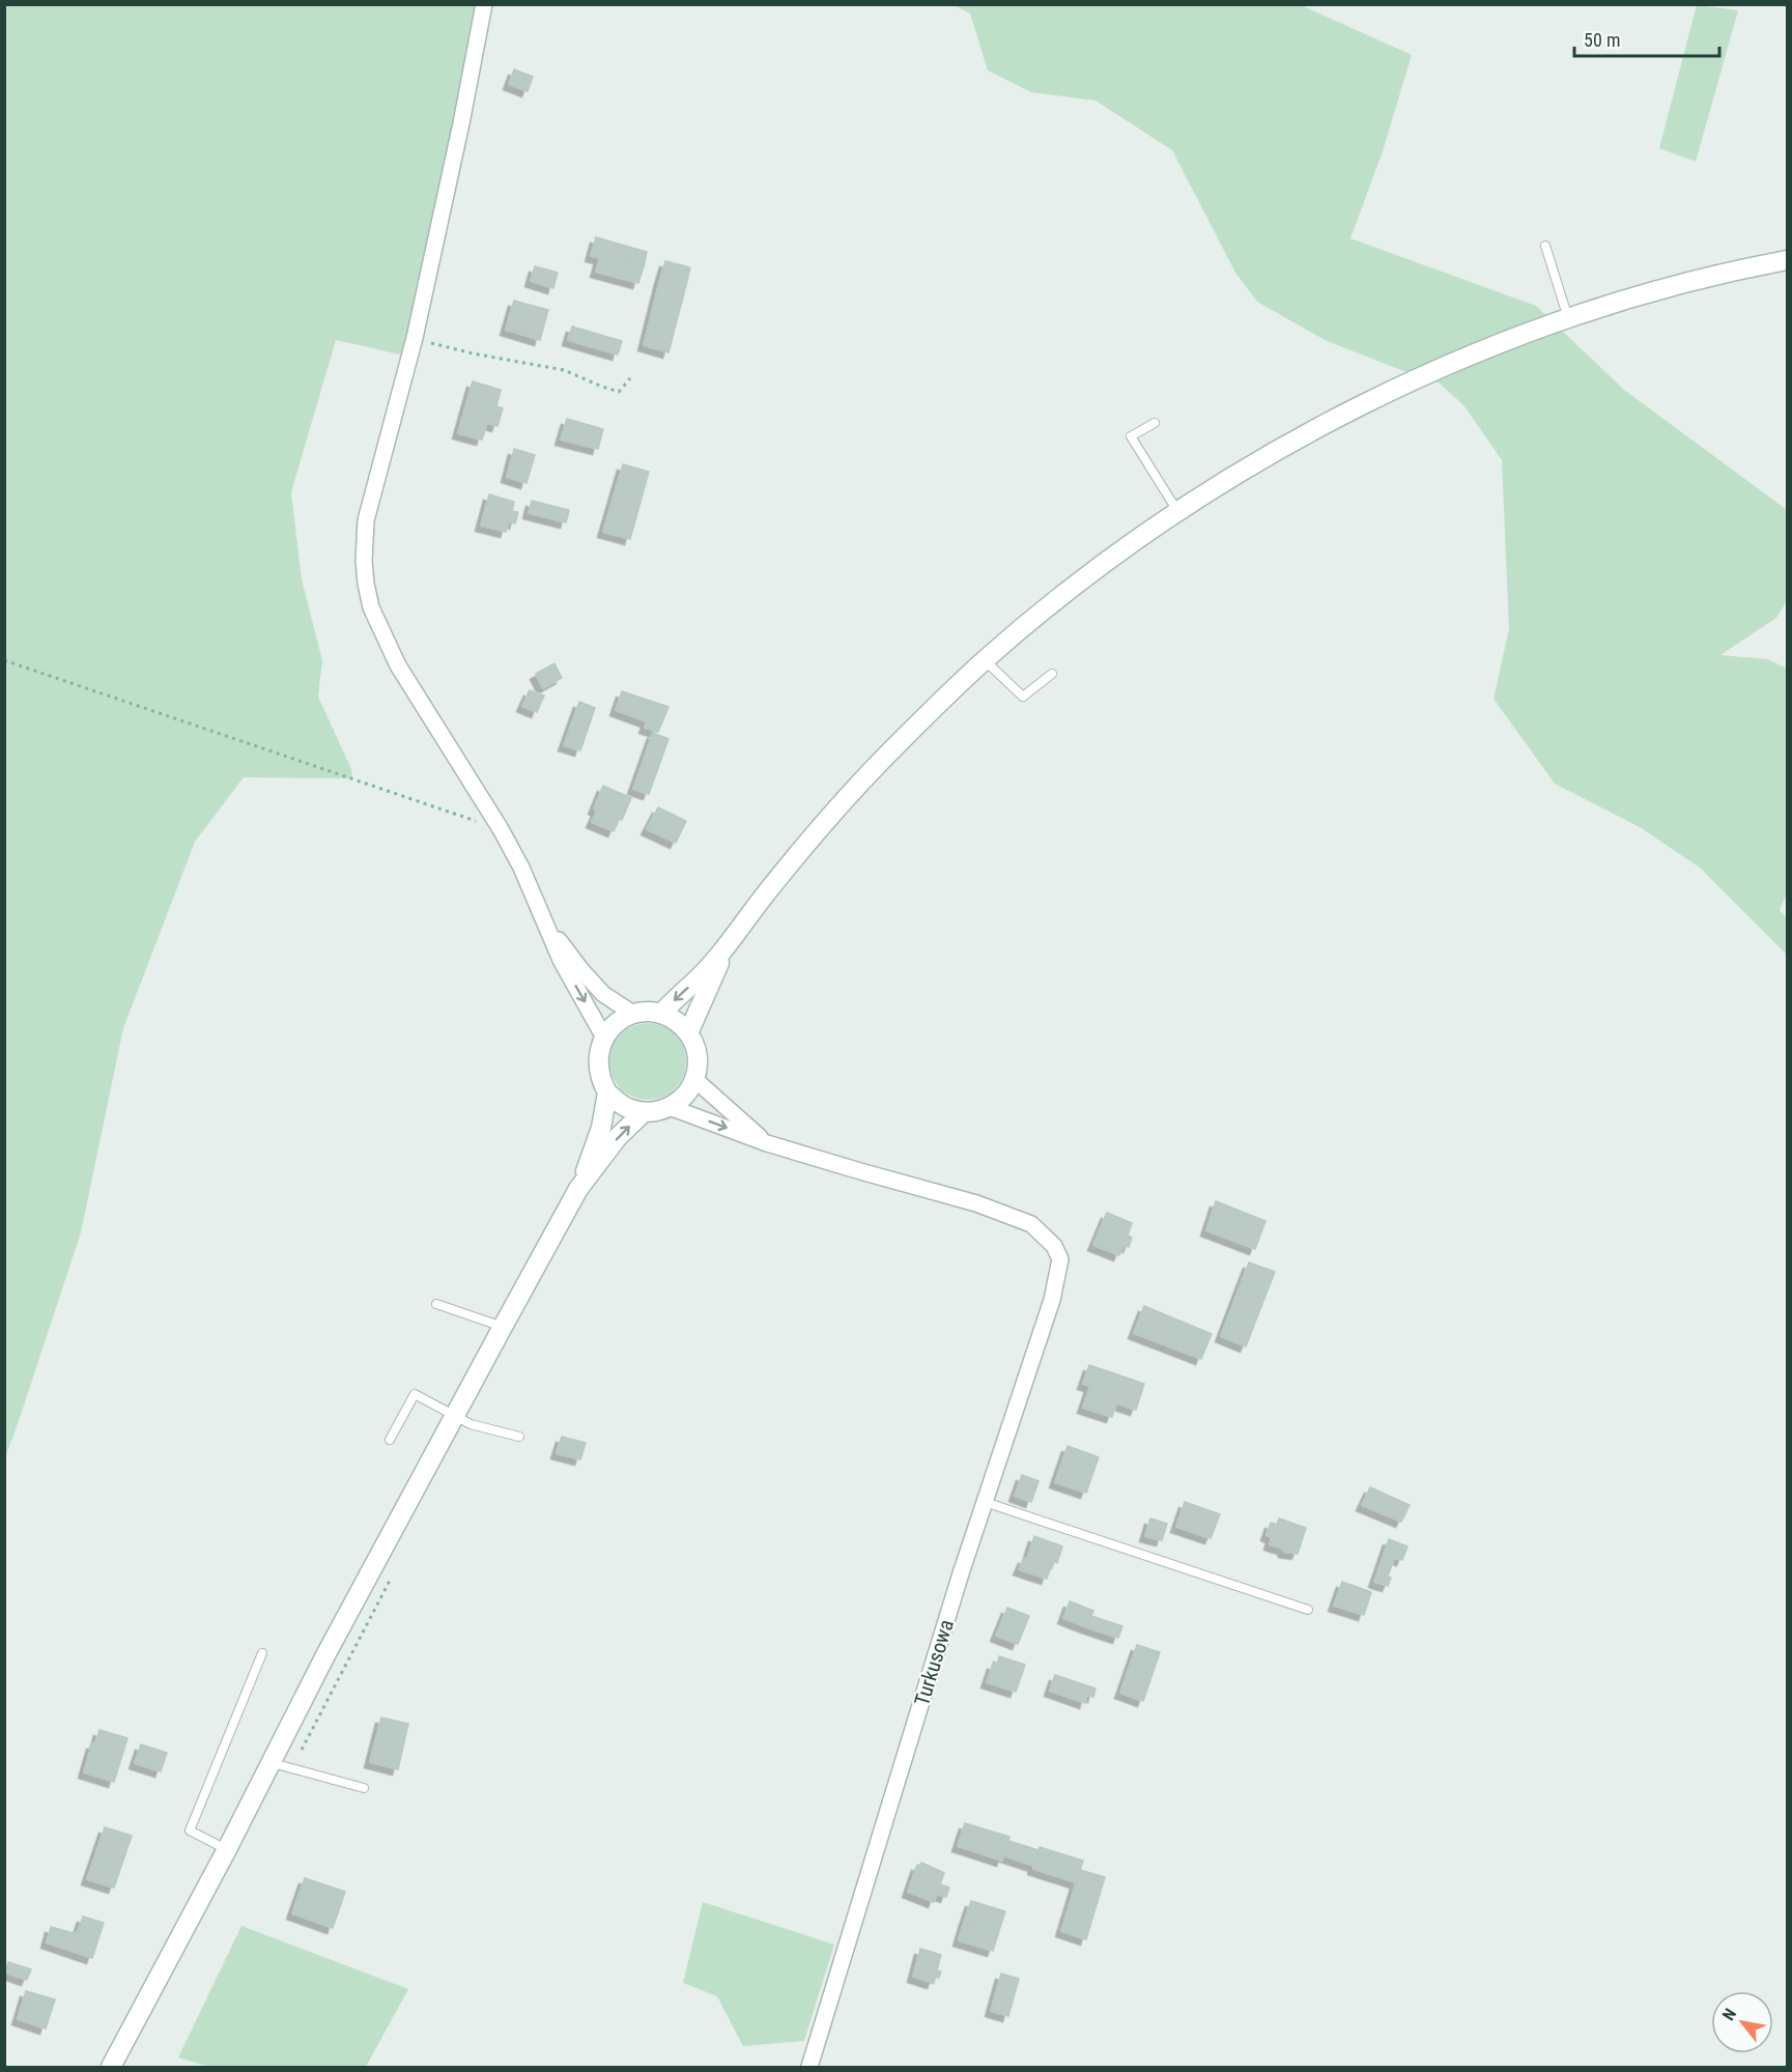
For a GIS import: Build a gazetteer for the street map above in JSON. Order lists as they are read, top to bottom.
{
  "streets": {
    "street": ["Turkusowa"]
  },
  "scale_bar": "50 m",
  "north": "top left"
}
